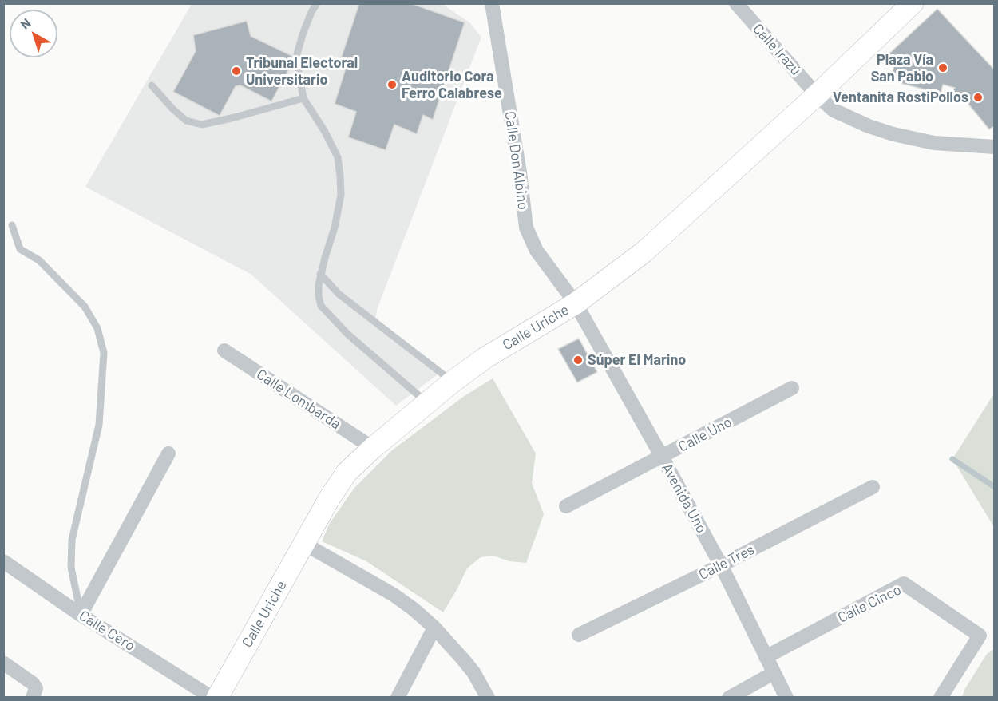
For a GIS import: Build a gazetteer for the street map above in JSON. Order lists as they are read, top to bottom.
{
  "streets": {
    "main road": ["Calle Uriche"],
    "street": [
      "Calle Irazú",
      "Calle Don Albino",
      "Calle Lombarda",
      "Calle Uno",
      "Avenida Uno",
      "Calle Tres",
      "Calle Cinco",
      "Calle Cero"
    ]
  },
  "crossings": [
    ["Calle Irazú", "Calle Uriche"],
    ["Calle Don Albino", "Calle Uriche"],
    ["Calle Don Albino", "Avenida Uno"],
    ["Calle Uriche", "Calle Lombarda"],
    ["Calle Uriche", "Avenida Uno"],
    ["Calle Uno", "Avenida Uno"],
    ["Avenida Uno", "Calle Tres"],
    ["Avenida Uno", "Calle Cinco"]
  ],
  "places": [
    "Plaza Vía San Pablo",
    "Tribunal Electoral Universitario",
    "Auditorio Cora Ferro Calabrese",
    "Ventanita RostiPollos",
    "Súper El Marino"
  ],
  "north": "top left"
}
